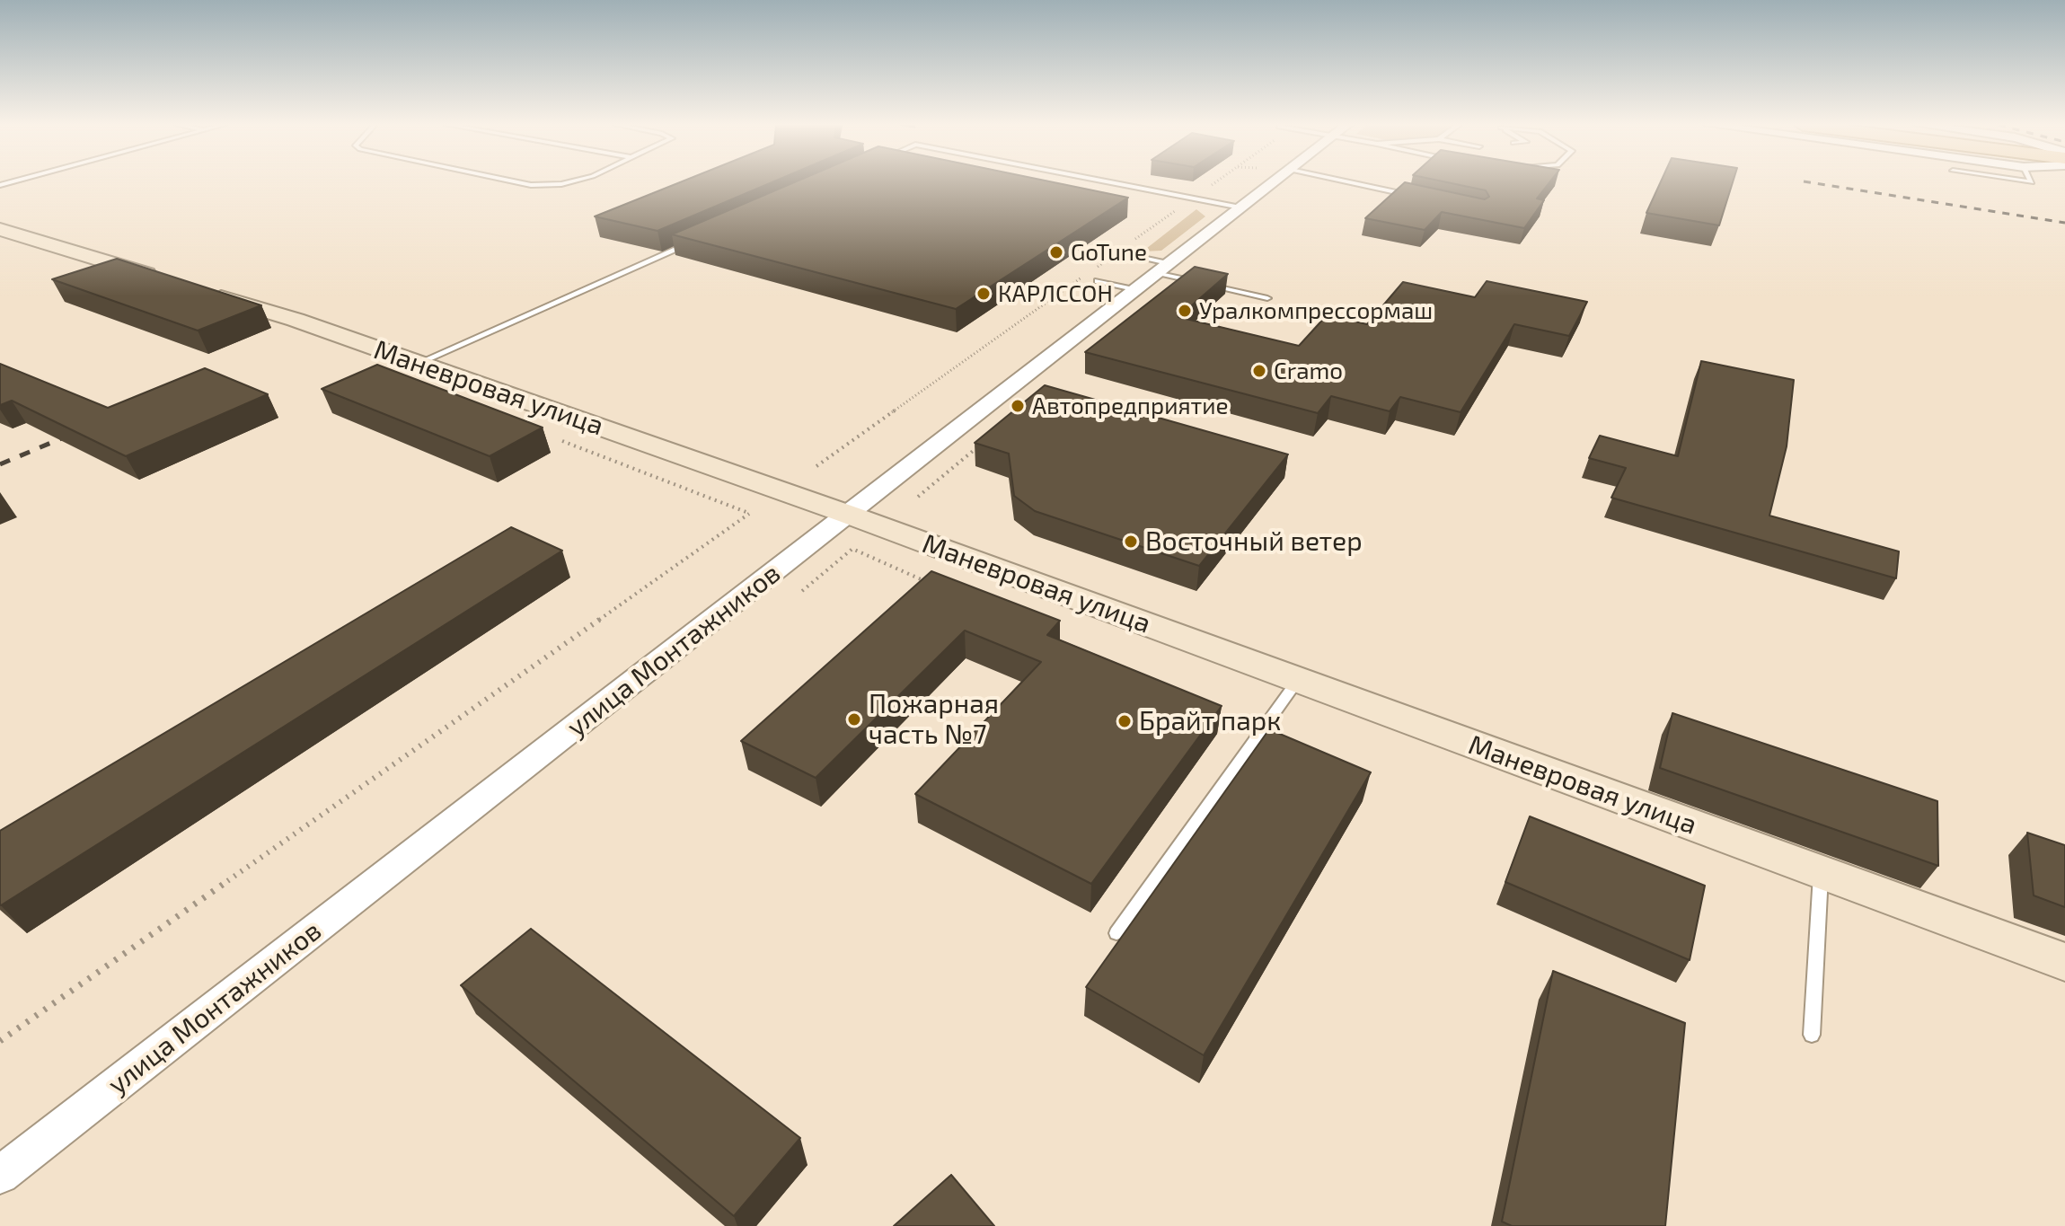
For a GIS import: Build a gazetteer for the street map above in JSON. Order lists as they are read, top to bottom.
{
  "streets": {
    "main road": ["Маневровая улица"],
    "street": ["улица Монтажников"]
  },
  "crossings": [
    ["Маневровая улица", "улица Монтажников"]
  ],
  "places": [
    "GoTune",
    "КАРЛССОН",
    "Уралкомпрессормаш",
    "Cramo",
    "Автопредприятие",
    "Восточный ветер",
    "Пожарная часть №7",
    "Брайт парк"
  ]
}
